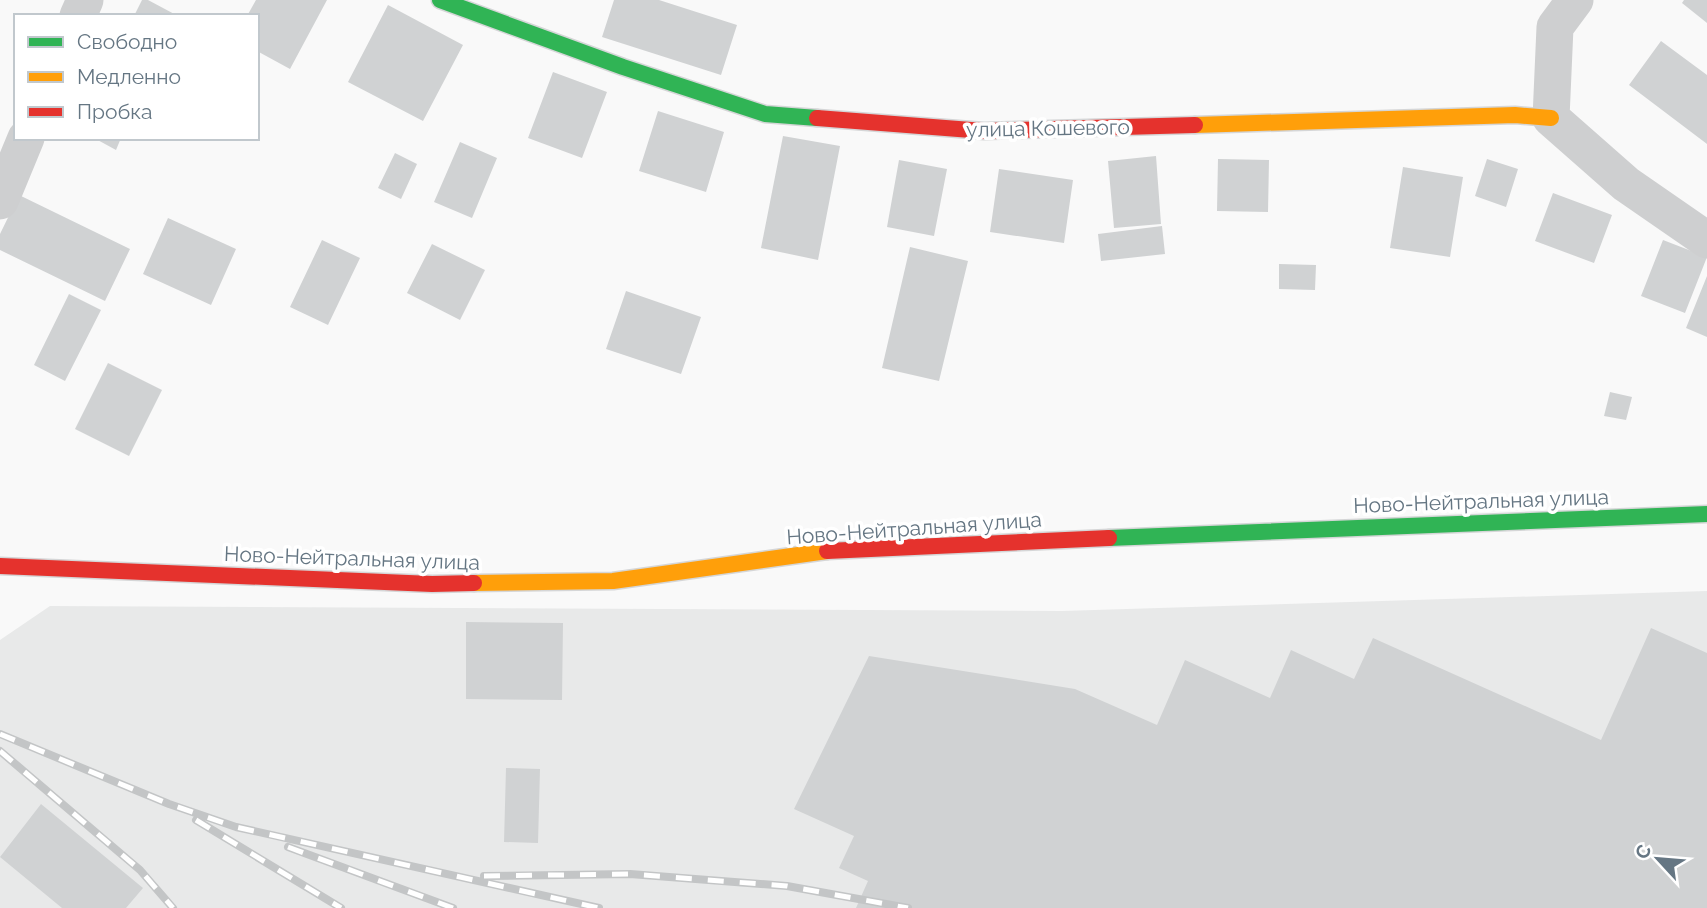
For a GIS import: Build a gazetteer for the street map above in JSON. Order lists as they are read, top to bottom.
{
  "streets": {
    "street": ["улица Кошевого", "Ново-Нейтральная улица"]
  },
  "legend": ["Свободно", "Медленно", "Пробка"],
  "north": "top left"
}
